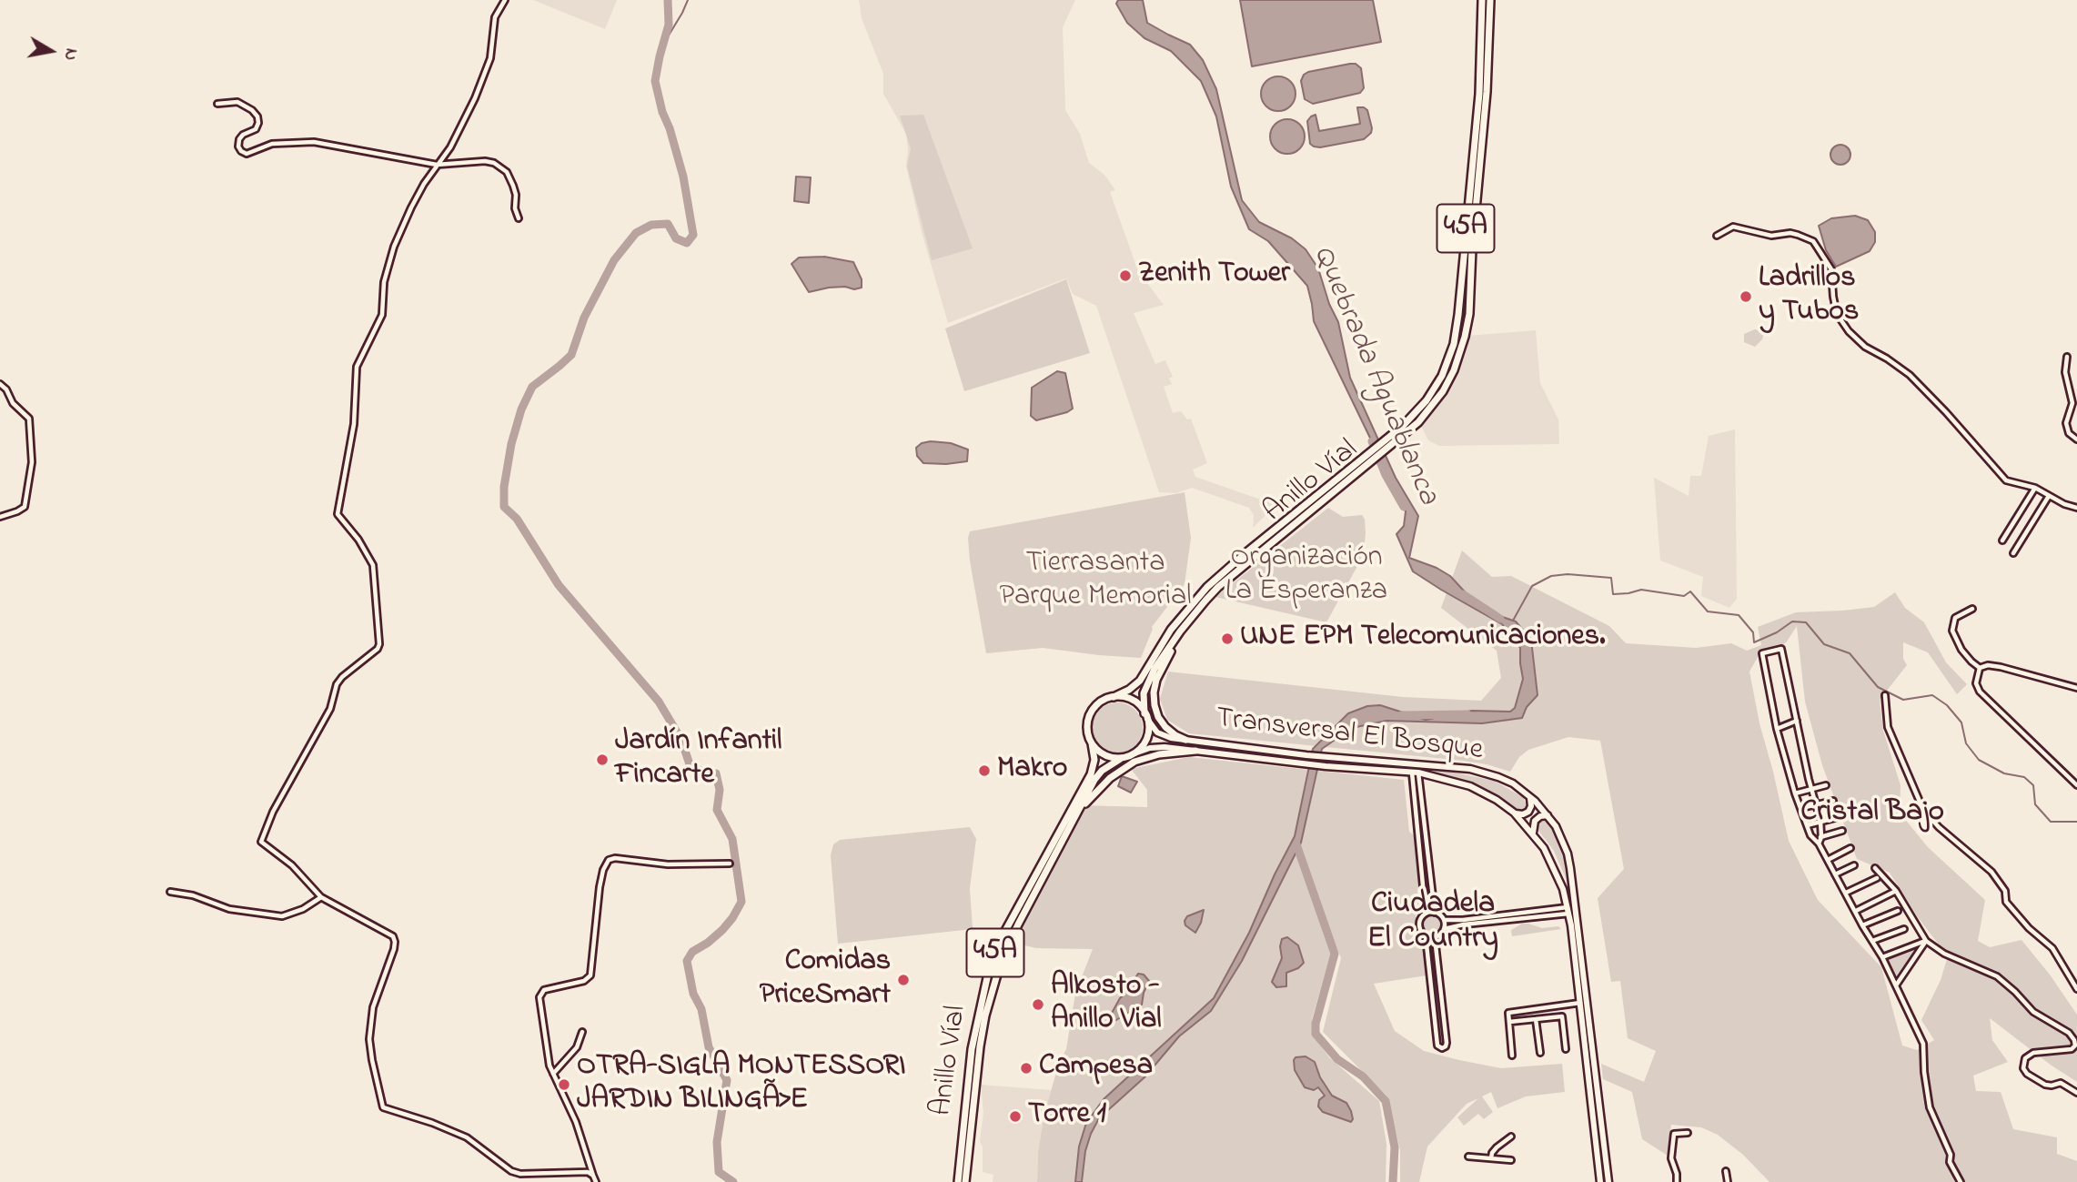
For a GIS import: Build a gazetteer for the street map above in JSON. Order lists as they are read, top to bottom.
{
  "streets": {
    "highway": ["45A", "Anillo Víal"],
    "main road": ["Transversal El Bosque"]
  },
  "crossings": [
    ["Anillo Víal", "Transversal El Bosque"]
  ],
  "districts": ["Cristal Bajo", "Ciudadela El Country"],
  "water": ["Quebrada Aguablanca"],
  "parks": ["Organización La Esperanza", "Tierrasanta Parque Memorial"],
  "places": [
    "Zenith Tower",
    "Ladrillos y Tubos",
    "UNE EPM Telecomunicaciones.",
    "Jardín Infantil Fincarte",
    "Makro",
    "Comidas PriceSmart",
    "Alkosto - Anillo Vial",
    "Campesa",
    "OTRA-SIGLA MONTESSORI JARDIN BILINGÃ›E",
    "Torre 1"
  ],
  "north": "right"
}
